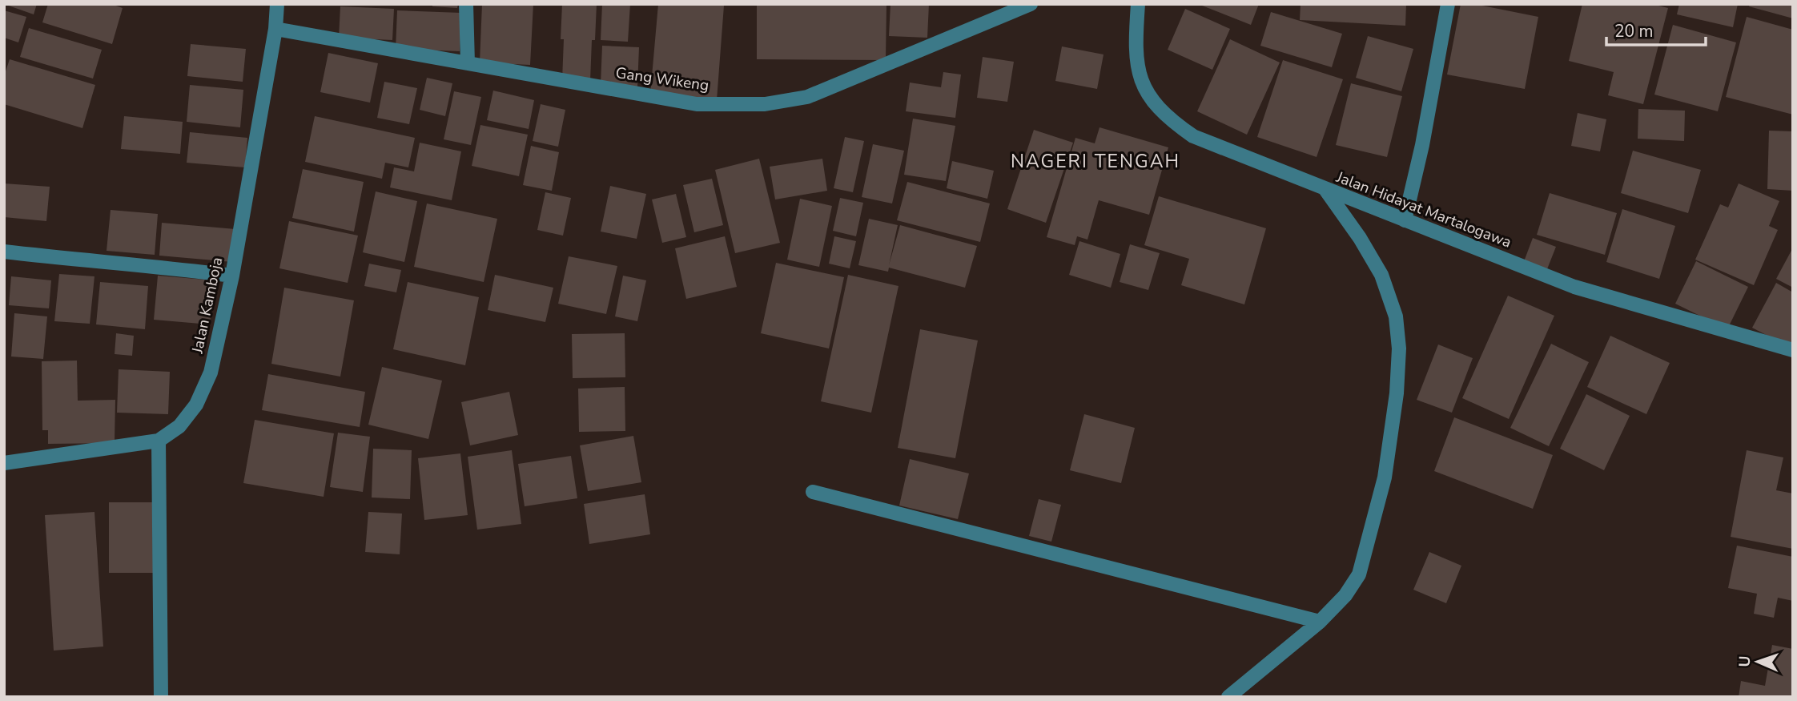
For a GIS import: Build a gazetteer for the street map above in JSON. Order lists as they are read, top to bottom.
{
  "streets": {
    "street": ["Gang Wikeng", "Jalan Hidayat Martalogawa", "Jalan Kamboja"]
  },
  "crossings": [
    ["Gang Wikeng", "Jalan Kamboja"]
  ],
  "districts": ["NAGERI TENGAH"],
  "scale_bar": "20 m",
  "north": "left"
}
